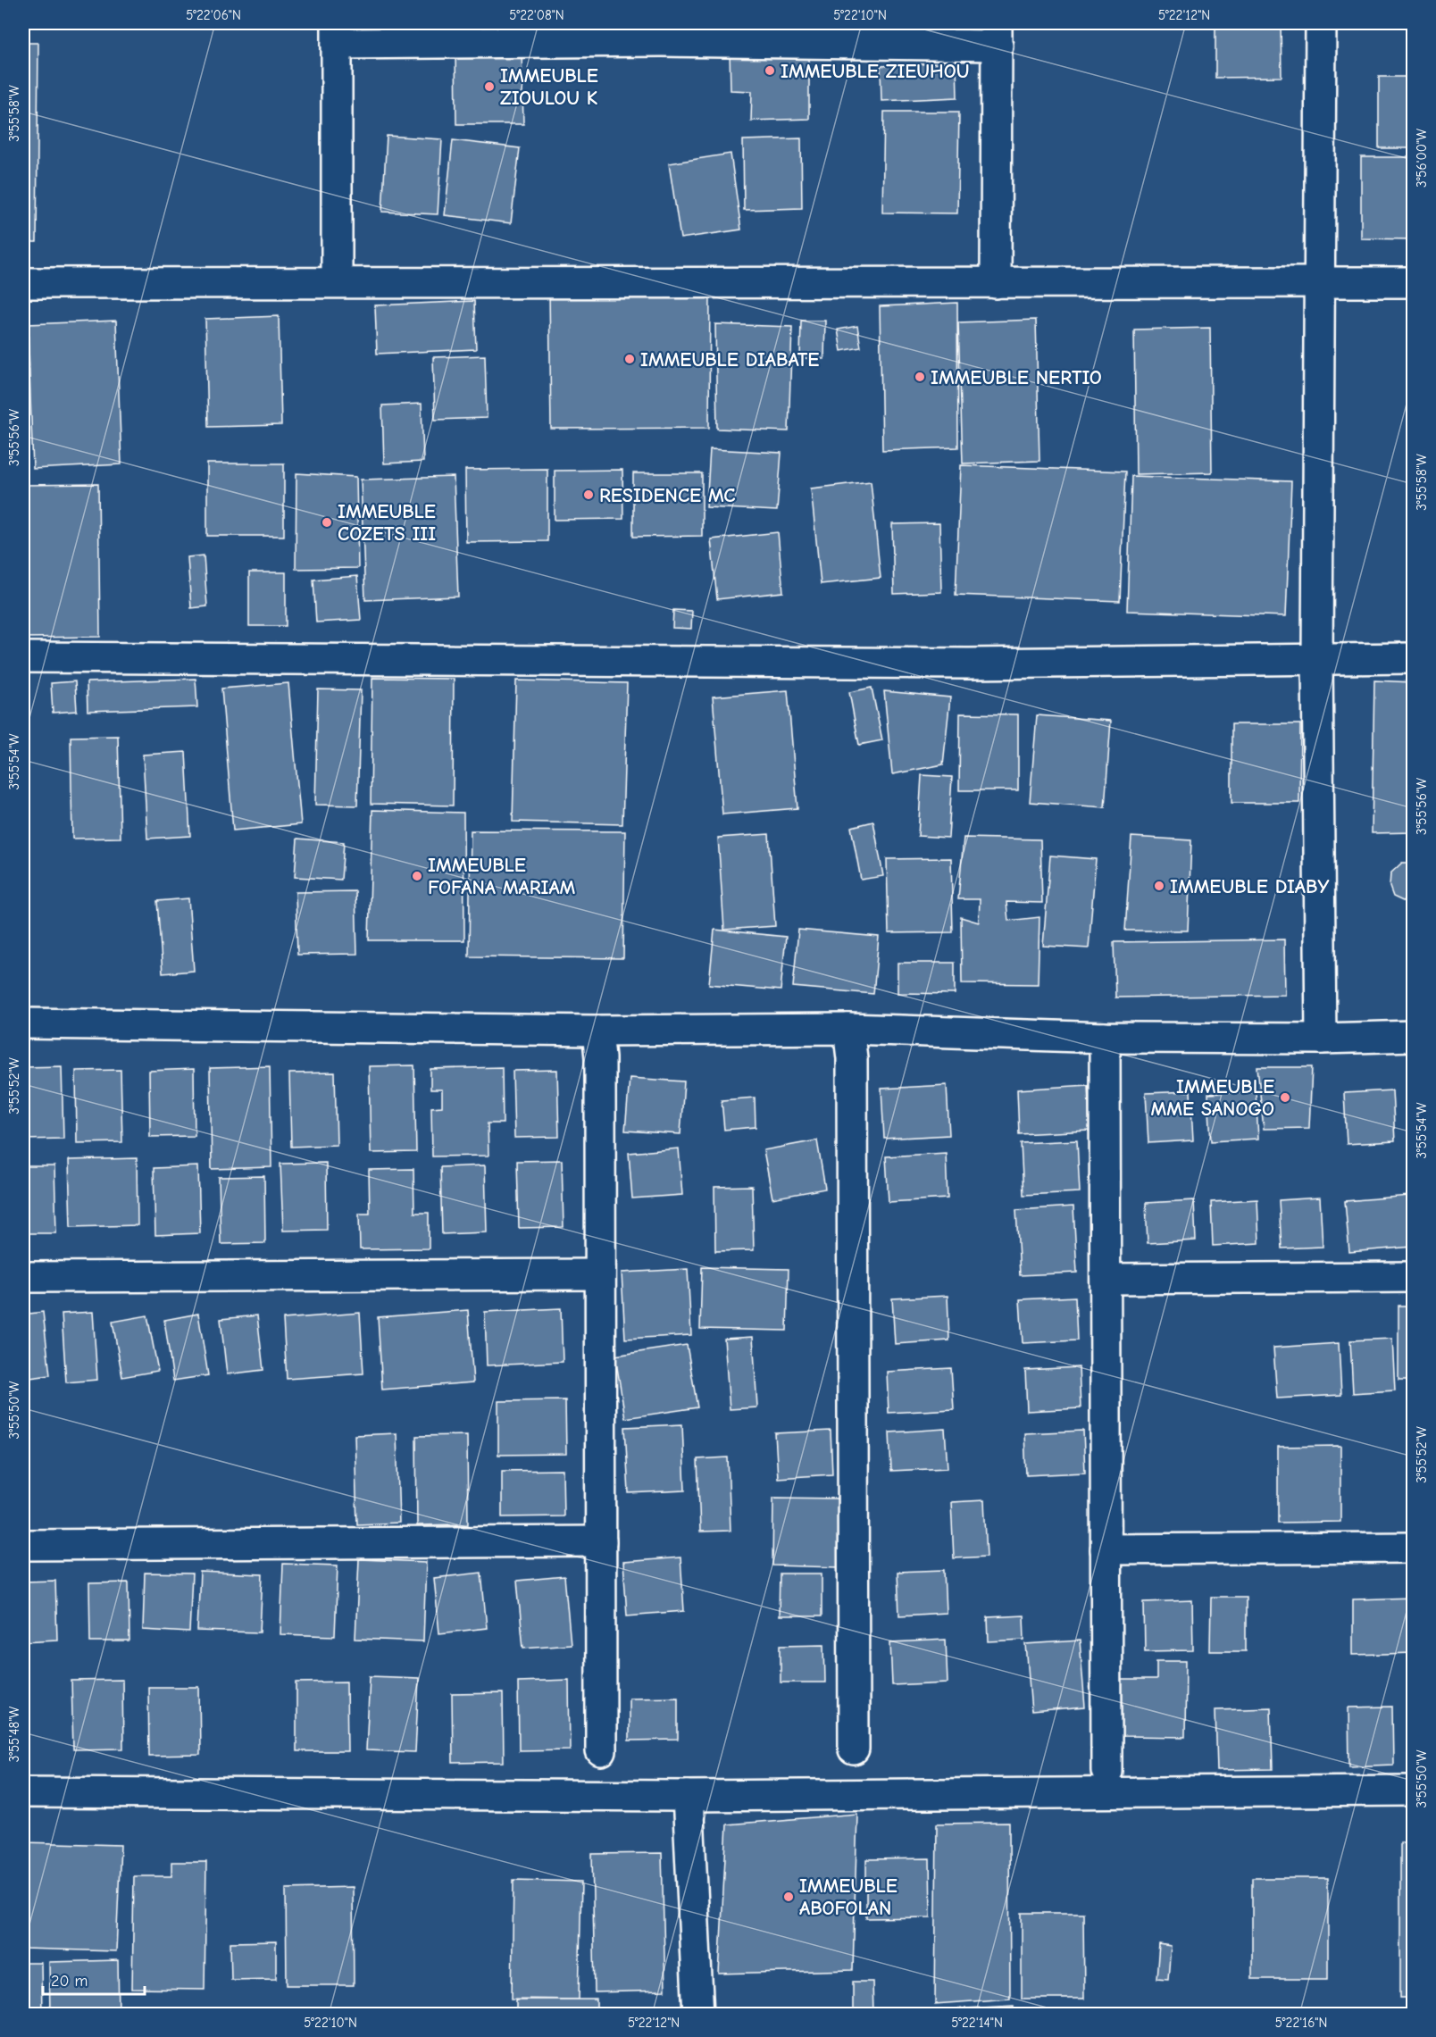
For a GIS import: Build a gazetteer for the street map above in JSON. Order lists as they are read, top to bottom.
{
  "places": [
    "IMMEUBLE ZIEUHOU",
    "IMMEUBLE ZIOULOU K",
    "IMMEUBLE DIABATE",
    "IMMEUBLE NERTIO",
    "RESIDENCE MC",
    "IMMEUBLE COZETS III",
    "IMMEUBLE FOFANA MARIAM",
    "IMMEUBLE DIABY",
    "IMMEUBLE MME SANOGO",
    "IMMEUBLE ABOFOLAN"
  ],
  "scale_bar": "20 m",
  "coordinates": [
    "5°22'06\"N",
    "5°22'08\"N",
    "5°22'10\"N",
    "5°22'12\"N",
    "3°55'58\"W",
    "3°56'00\"W",
    "3°55'56\"W",
    "3°55'54\"W",
    "3°55'52\"W",
    "3°55'50\"W",
    "3°55'48\"W",
    "5°22'14\"N",
    "5°22'16\"N"
  ]
}
